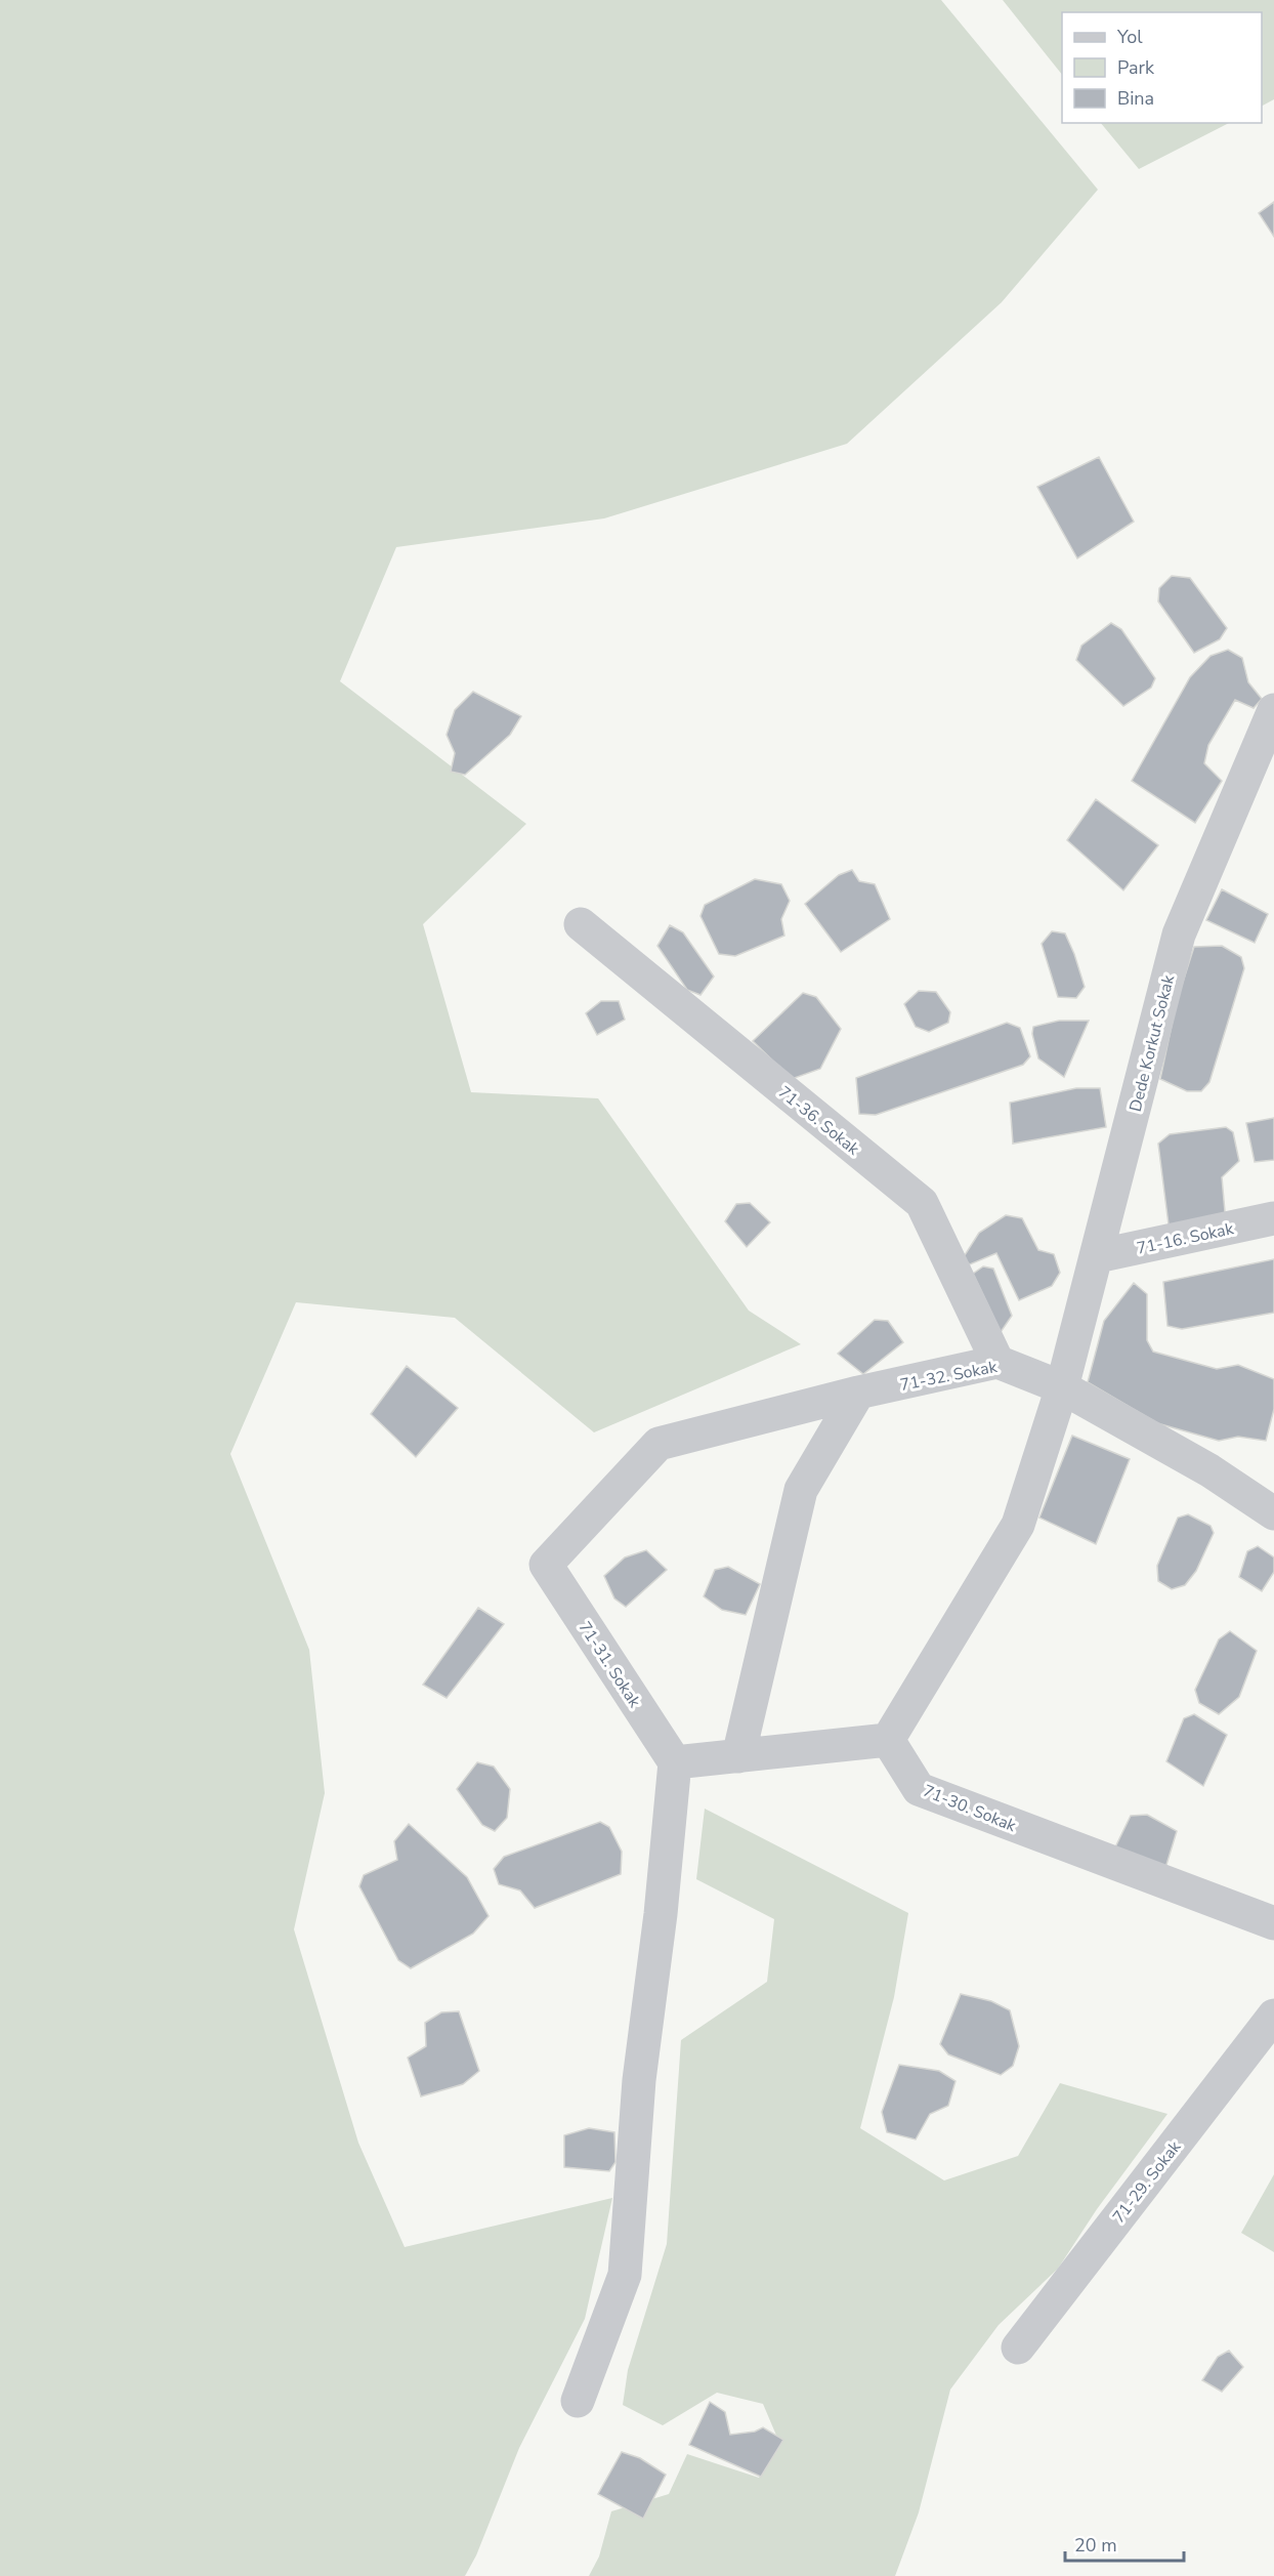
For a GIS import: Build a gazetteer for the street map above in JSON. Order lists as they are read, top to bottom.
{
  "streets": {
    "street": [
      "Dede Korkut Sokak",
      "71-36. Sokak",
      "71-16. Sokak",
      "71-32. Sokak",
      "71-31. Sokak",
      "71-30. Sokak",
      "71-29. Sokak"
    ]
  },
  "crossings": [
    ["Dede Korkut Sokak", "71-16. Sokak"],
    ["Dede Korkut Sokak", "71-32. Sokak"],
    ["71-36. Sokak", "71-32. Sokak"],
    ["71-32. Sokak", "71-31. Sokak"]
  ],
  "legend": ["Yol", "Park", "Bina"],
  "scale_bar": "20 m"
}
